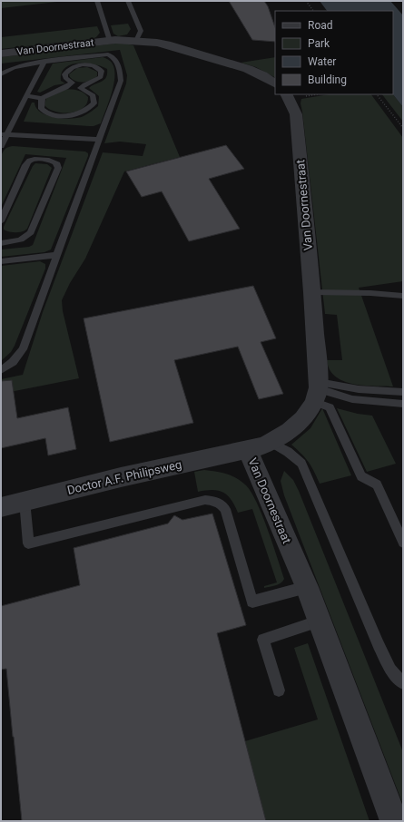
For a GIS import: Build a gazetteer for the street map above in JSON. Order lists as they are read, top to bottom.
{
  "streets": {
    "street": ["Van Doornestraat", "Doctor A.F. Philipsweg"]
  },
  "crossings": [
    ["Van Doornestraat", "Doctor A.F. Philipsweg"]
  ],
  "legend": [
    "Road",
    "Park",
    "Water",
    "Building"
  ]
}
